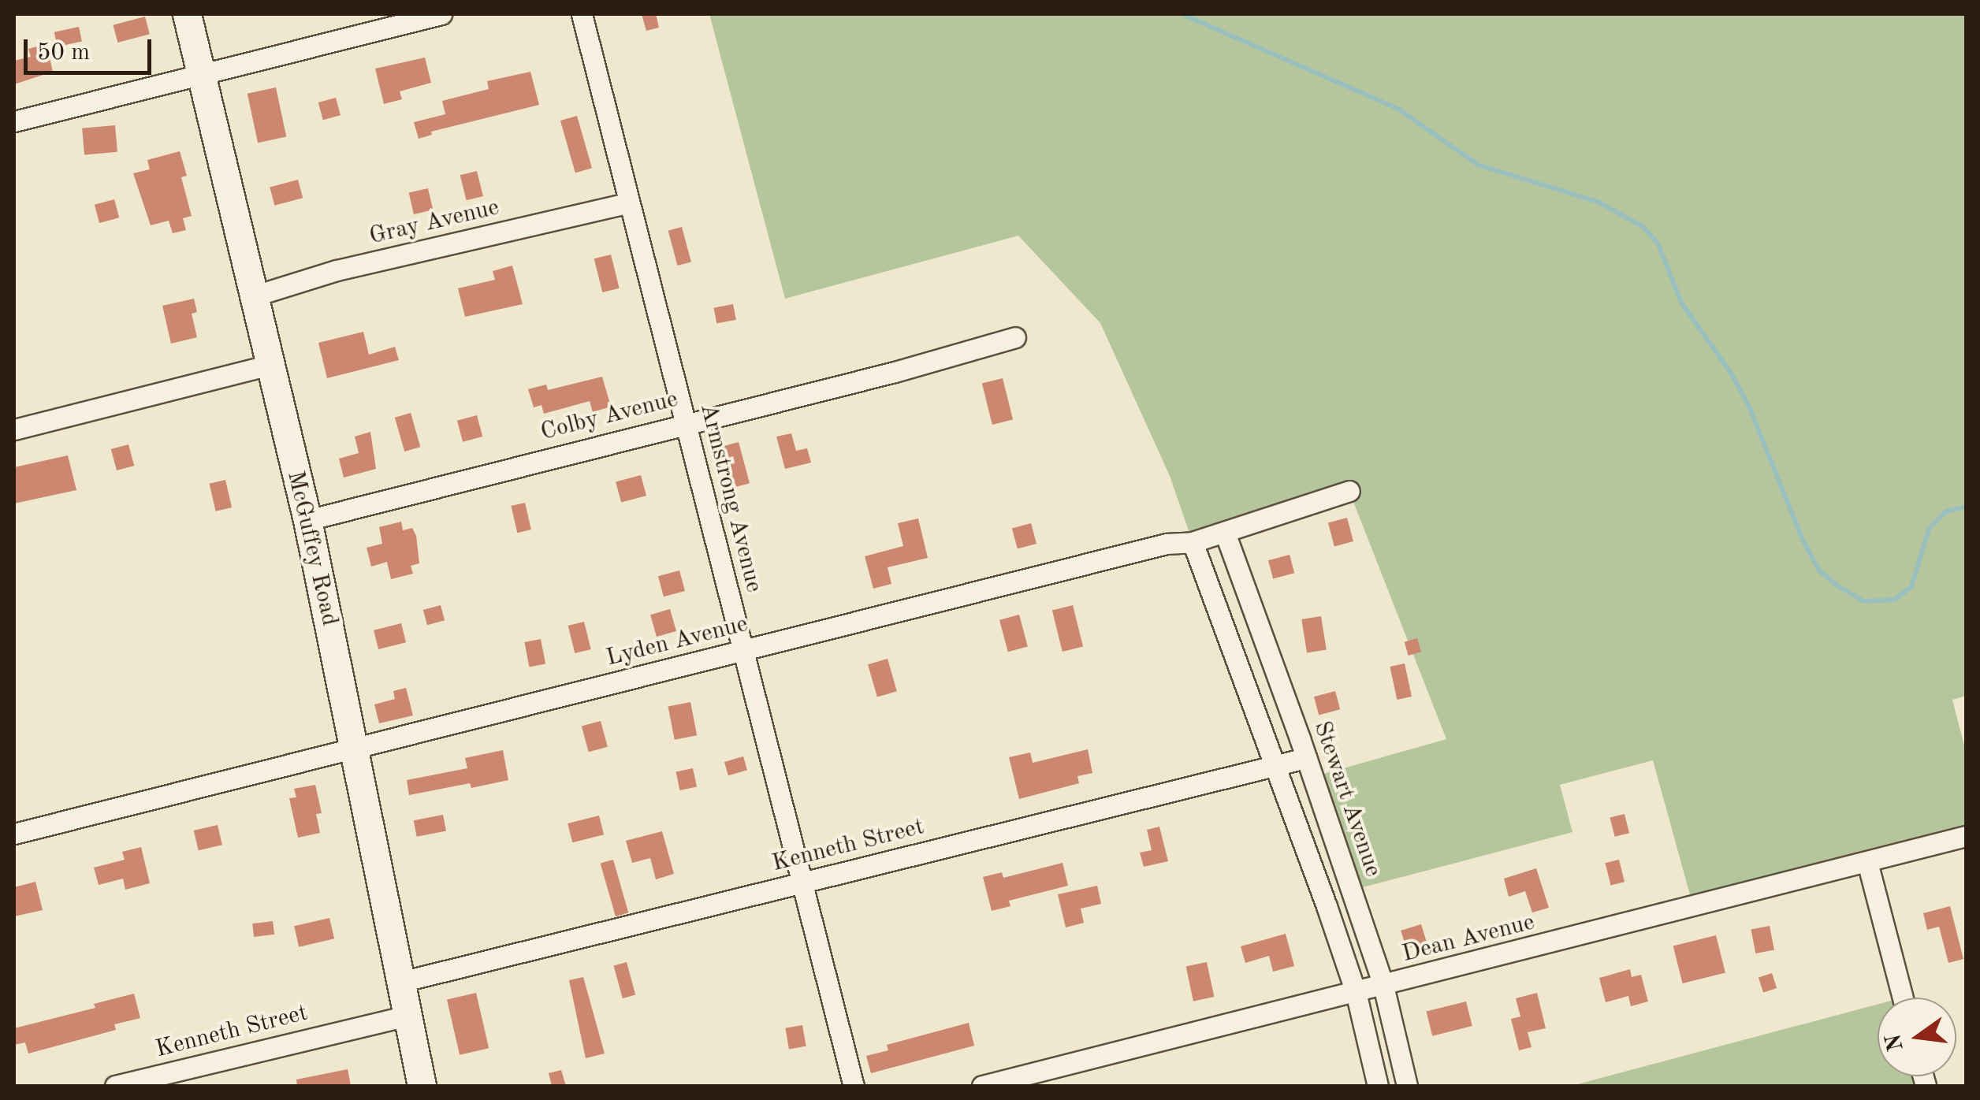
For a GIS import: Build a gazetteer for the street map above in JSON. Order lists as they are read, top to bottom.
{
  "streets": {
    "street": [
      "Gray Avenue",
      "Colby Avenue",
      "Armstrong Avenue",
      "McGuffey Road",
      "Lyden Avenue",
      "Stewart Avenue",
      "Kenneth Street",
      "Dean Avenue"
    ]
  },
  "crossings": [
    ["Gray Avenue", "Armstrong Avenue"],
    ["Gray Avenue", "McGuffey Road"],
    ["Colby Avenue", "Armstrong Avenue"],
    ["Colby Avenue", "McGuffey Road"],
    ["Armstrong Avenue", "Lyden Avenue"],
    ["Armstrong Avenue", "Kenneth Street"],
    ["McGuffey Road", "Lyden Avenue"],
    ["McGuffey Road", "Kenneth Street"],
    ["Lyden Avenue", "Stewart Avenue"],
    ["Stewart Avenue", "Kenneth Street"],
    ["Stewart Avenue", "Dean Avenue"]
  ],
  "scale_bar": "50 m",
  "north": "left"
}
